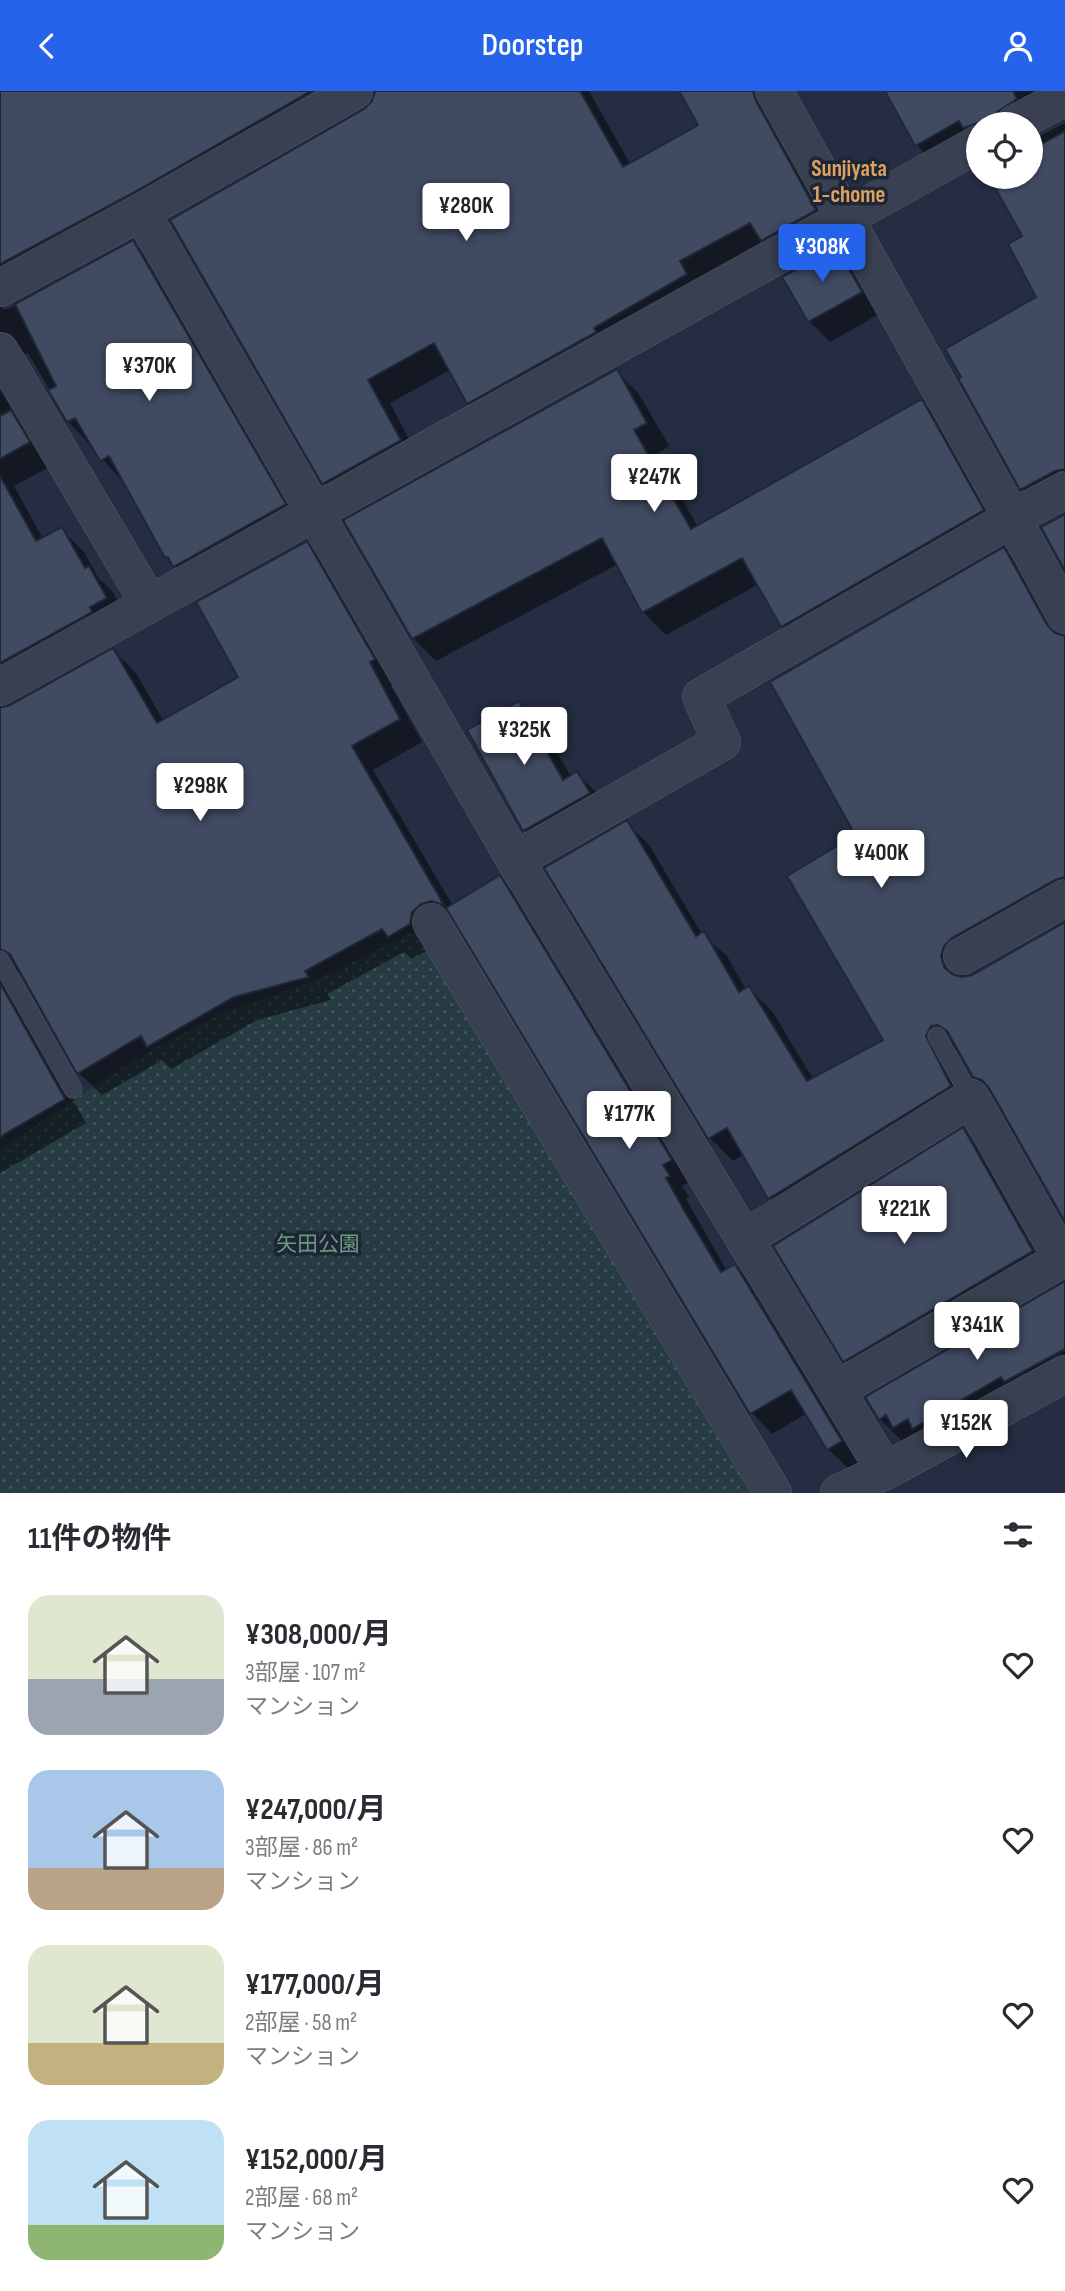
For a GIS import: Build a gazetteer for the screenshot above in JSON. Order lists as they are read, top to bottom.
{
  "districts": ["Sunjiyata 1-chome"],
  "parks": ["矢田公園"],
  "page": {
    "header": "Doorstep",
    "price": [
      "¥280K",
      "¥308K",
      "¥370K",
      "¥247K",
      "¥325K",
      "¥298K",
      "¥400K",
      "¥177K",
      "¥221K",
      "¥341K",
      "¥152K"
    ],
    "heading": "11件の物件",
    "list": [
      {
        "name": "¥308,000/月",
        "note": "3部屋 · 107 m² · マンション"
      },
      {
        "name": "¥247,000/月",
        "note": "3部屋 · 86 m² · マンション"
      },
      {
        "name": "¥177,000/月",
        "note": "2部屋 · 58 m² · マンション"
      },
      {
        "name": "¥152,000/月",
        "note": "2部屋 · 68 m² · マンション"
      }
    ]
  }
}
